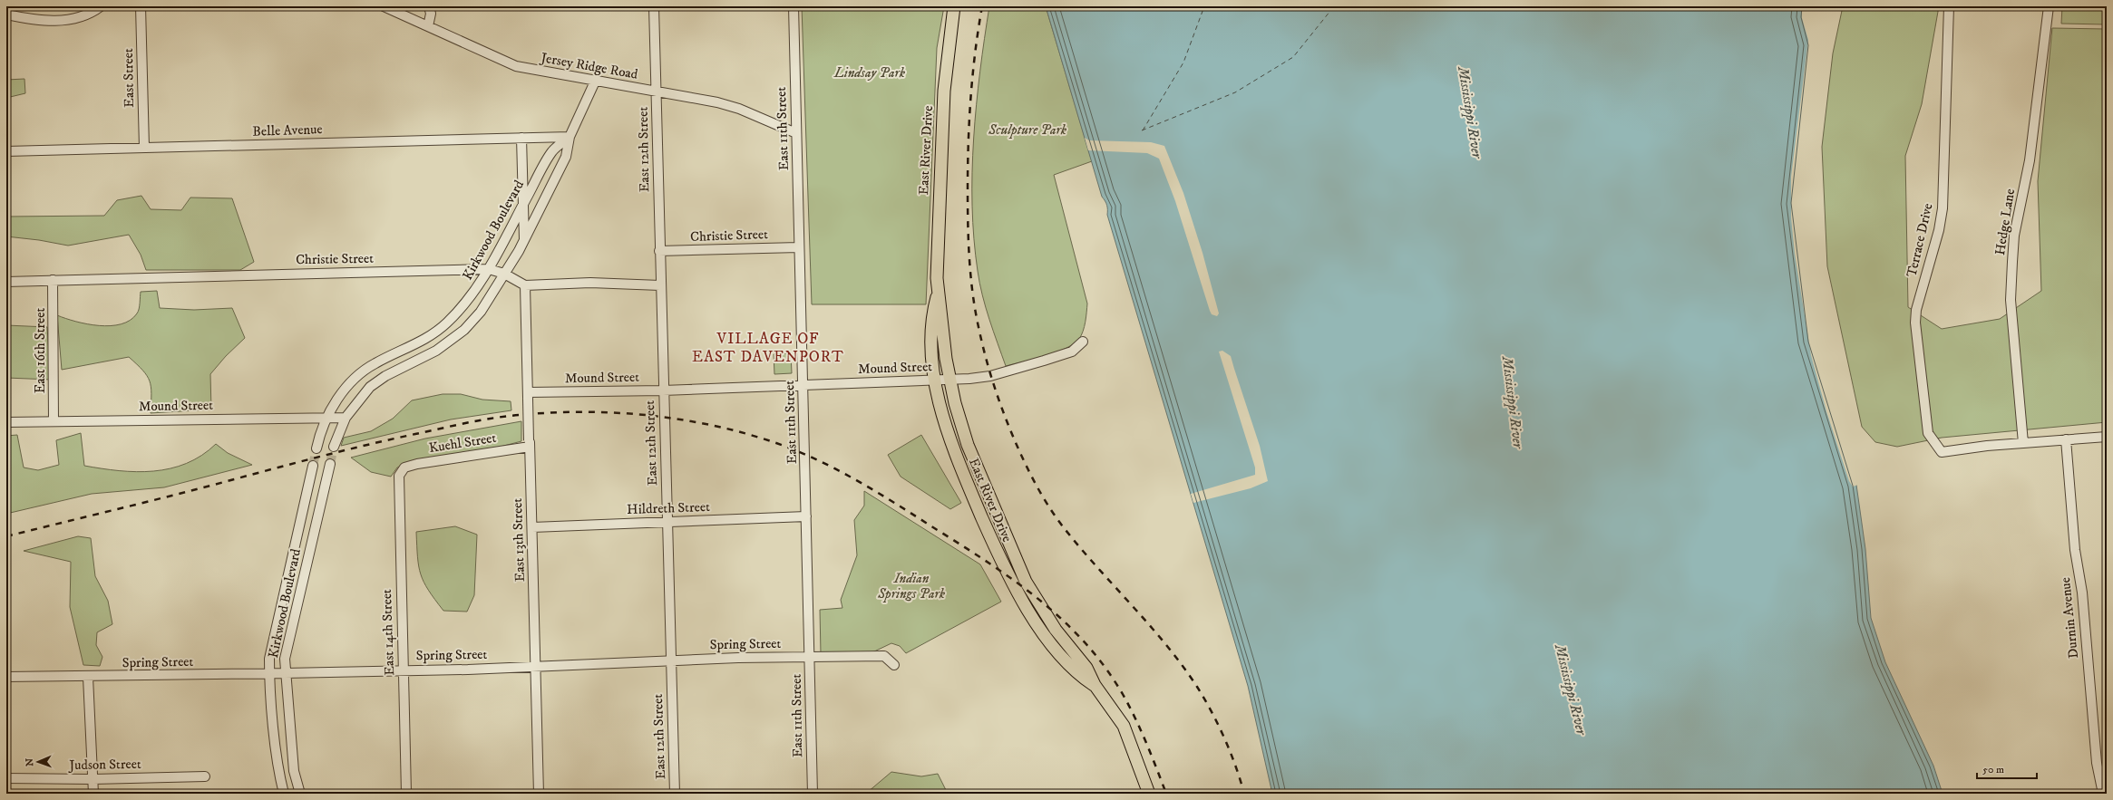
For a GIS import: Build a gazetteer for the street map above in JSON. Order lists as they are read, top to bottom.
{
  "streets": {
    "main road": ["East River Drive"],
    "street": [
      "Jersey Ridge Road",
      "East Street",
      "East 11th Street",
      "Belle Avenue",
      "East 12th Street",
      "Hedge Lane",
      "Kirkwood Boulevard",
      "Christie Street",
      "Terrace Drive",
      "East 16th Street",
      "Mound Street",
      "Kuehl Street",
      "Hildreth Street",
      "East 13th Street",
      "Durnin Avenue",
      "East 14th Street",
      "Spring Street",
      "Judson Street"
    ]
  },
  "crossings": [
    ["Jersey Ridge Road", "East 11th Street"],
    ["Jersey Ridge Road", "East 12th Street"],
    ["Jersey Ridge Road", "Kirkwood Boulevard"],
    ["East Street", "Belle Avenue"],
    ["East 11th Street", "Christie Street"],
    ["East 11th Street", "Mound Street"],
    ["East 11th Street", "Hildreth Street"],
    ["East 11th Street", "Spring Street"],
    ["Belle Avenue", "Kirkwood Boulevard"],
    ["East 12th Street", "Christie Street"],
    ["East 12th Street", "Mound Street"],
    ["East 12th Street", "Hildreth Street"],
    ["East 12th Street", "Spring Street"],
    ["East River Drive", "Mound Street"],
    ["Hedge Lane", "Terrace Drive"],
    ["Kirkwood Boulevard", "Christie Street"],
    ["Kirkwood Boulevard", "Mound Street"],
    ["Kirkwood Boulevard", "Spring Street"],
    ["Christie Street", "East 16th Street"],
    ["Christie Street", "East 13th Street"],
    ["East 16th Street", "Mound Street"],
    ["Mound Street", "East 13th Street"],
    ["Kuehl Street", "East 13th Street"],
    ["Kuehl Street", "East 14th Street"],
    ["Hildreth Street", "East 13th Street"],
    ["East 13th Street", "Spring Street"],
    ["East 14th Street", "Spring Street"]
  ],
  "districts": ["VILLAGE OF EAST DAVENPORT"],
  "water": ["Mississippi River"],
  "parks": ["Lindsay Park", "Sculpture Park", "Indian Springs Park"],
  "scale_bar": "50 m",
  "north": "left"
}
